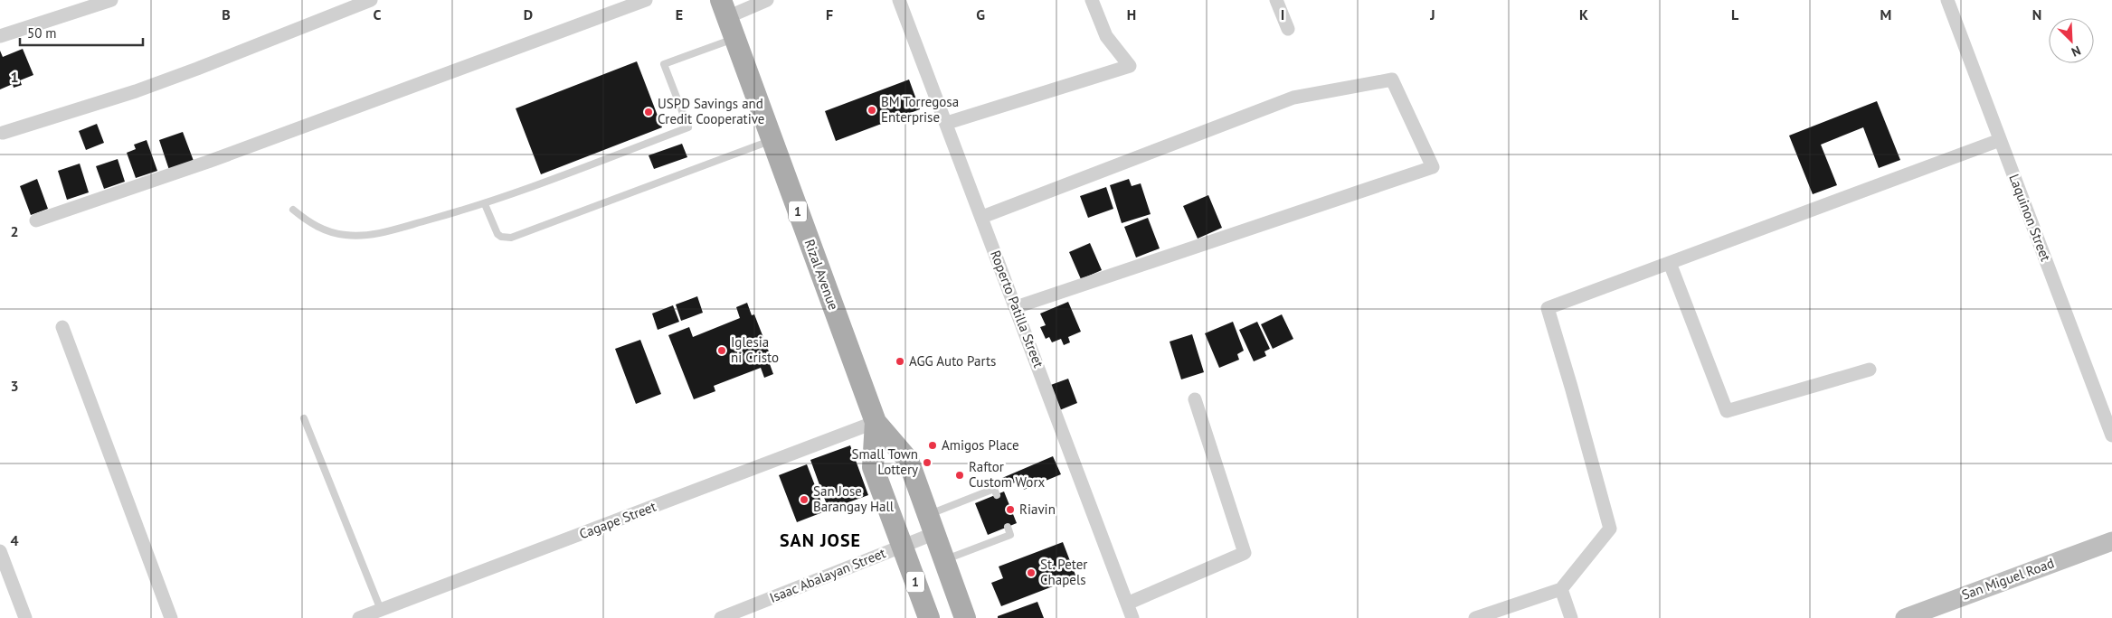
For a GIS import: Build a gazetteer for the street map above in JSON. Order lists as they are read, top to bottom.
{
  "streets": {
    "main road": ["1", "Rizal Avenue"],
    "street": [
      "Laquinon Street",
      "Roperto Patilla Street",
      "Cagape Street",
      "Isaac Abalayan Street",
      "San Miguel Road"
    ]
  },
  "crossings": [
    ["Rizal Avenue", "Cagape Street"],
    ["Rizal Avenue", "Isaac Abalayan Street"]
  ],
  "districts": ["SAN JOSE"],
  "places": [
    "BM Torregosa Enterprise",
    "USPD Savings and Credit Cooperative",
    "Iglesia ni Cristo",
    "AGG Auto Parts",
    "Amigos Place",
    "Small Town Lottery",
    "Raftor Custom Worx",
    "San Jose Barangay Hall",
    "Riavin",
    "St. Peter Chapels"
  ],
  "scale_bar": "50 m",
  "north": "bottom right",
  "grid": {
    "columns": [
      "B",
      "C",
      "D",
      "E",
      "F",
      "G",
      "H",
      "I",
      "J",
      "K",
      "L",
      "M",
      "N"
    ],
    "rows": [
      "1",
      "2",
      "3",
      "4"
    ]
  }
}
